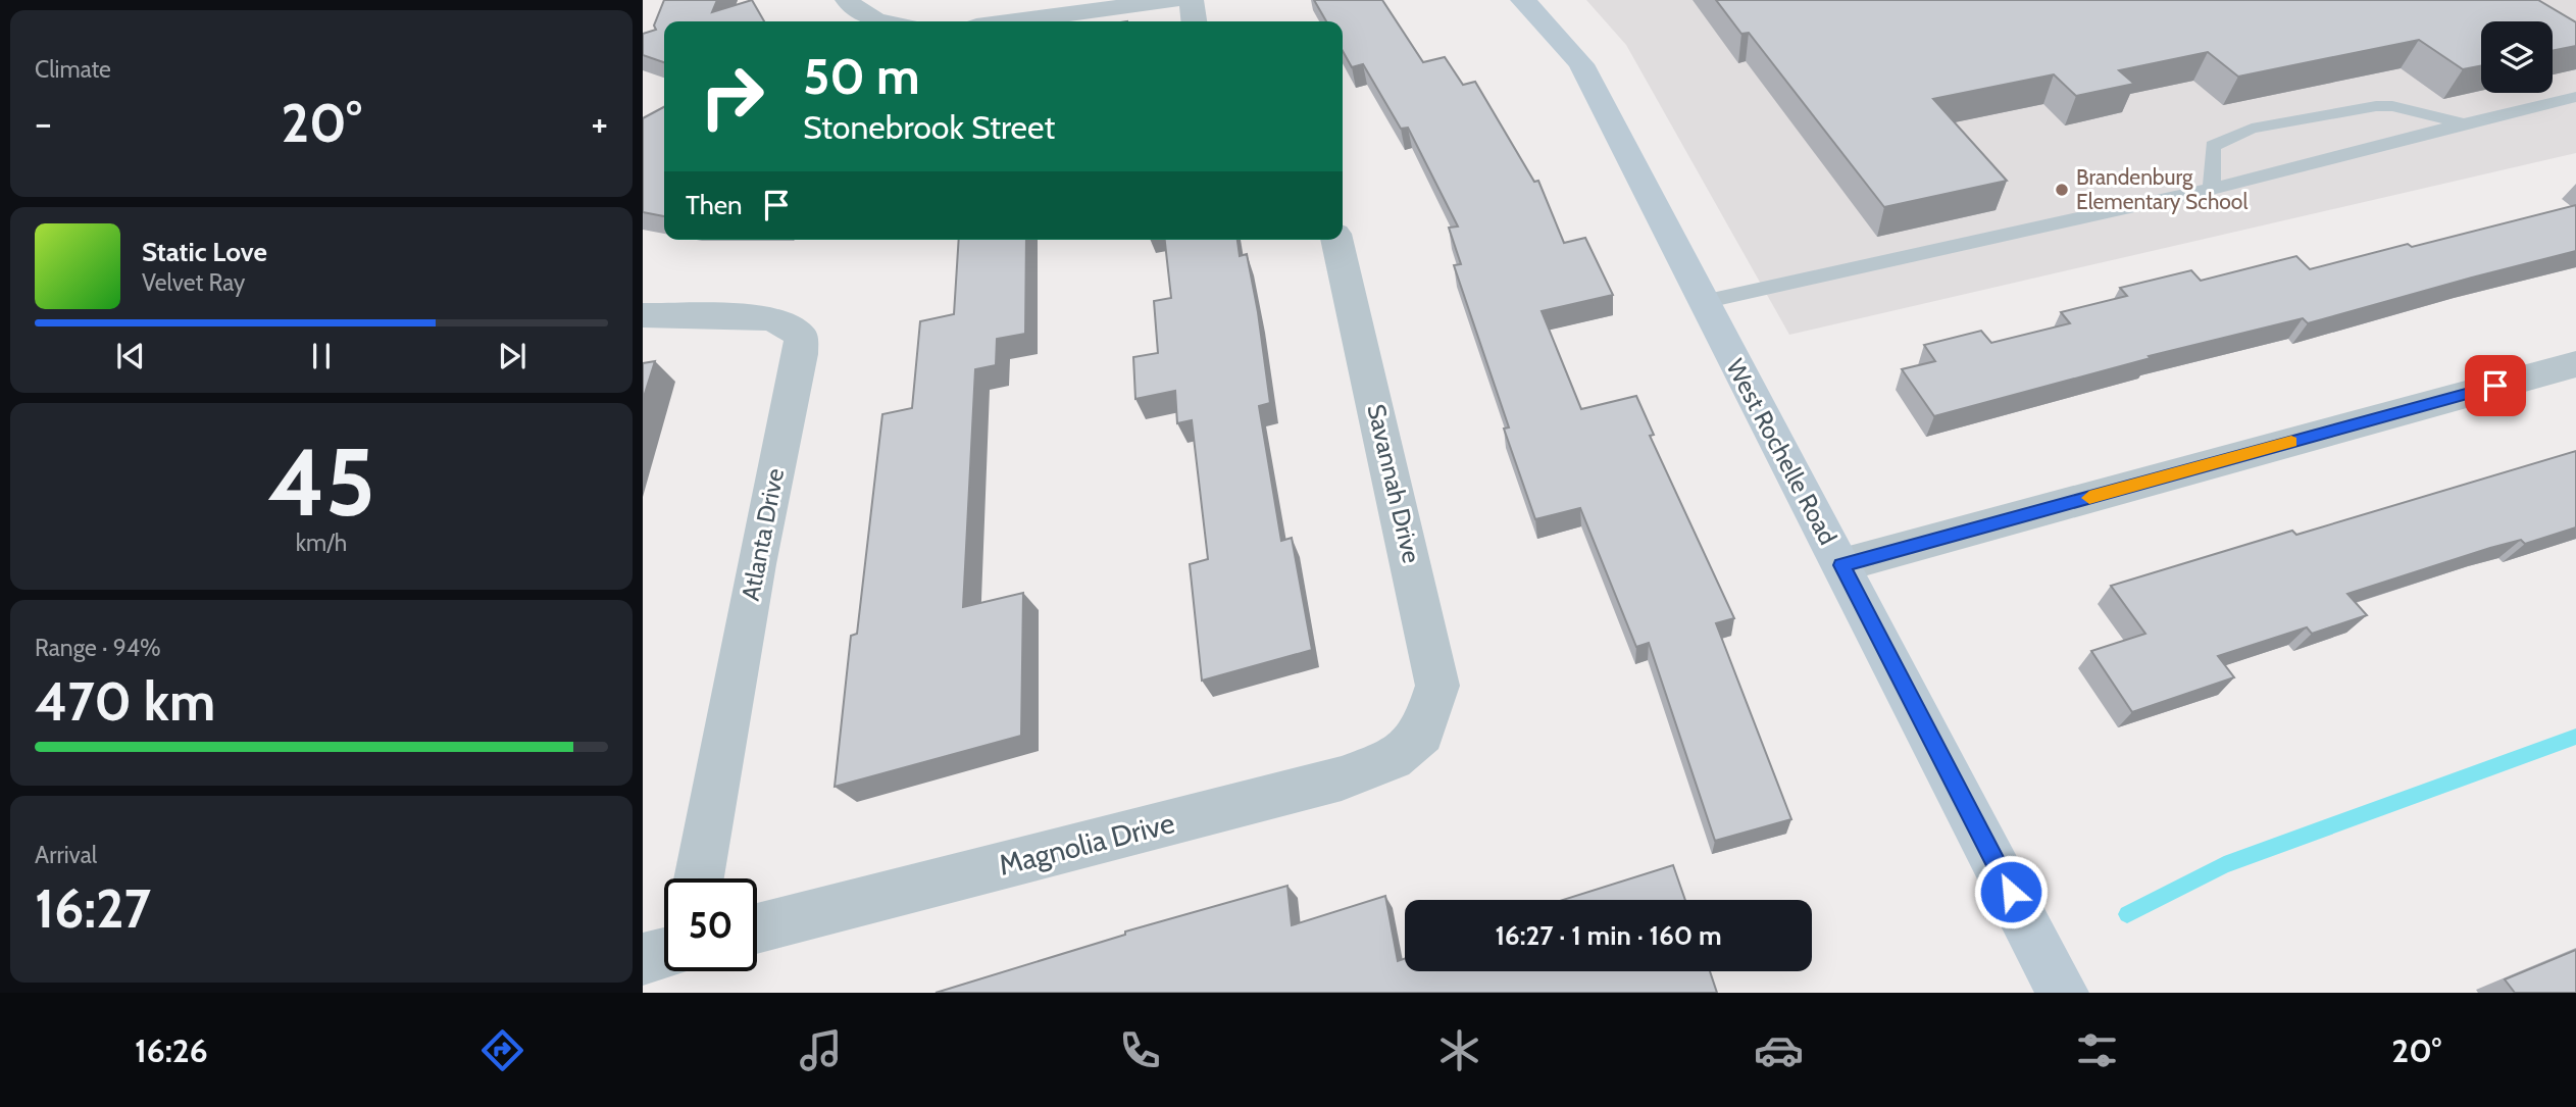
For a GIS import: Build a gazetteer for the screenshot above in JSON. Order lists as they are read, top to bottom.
{
  "streets": {
    "main road": ["West Rochelle Road"],
    "street": ["Savannah Drive", "Atlanta Drive", "Magnolia Drive"]
  },
  "crossings": [
    ["Savannah Drive", "Magnolia Drive"]
  ],
  "places": ["Brandenburg Elementary School"],
  "page": {
    "tile": [
      "Climate",
      ["45", "km/h"],
      ["Range · 94%", "470 km"],
      ["Arrival", "16:27"]
    ],
    "turn": ["50 m", "Stonebrook Street"],
    "heat": ["−", "20°", "+"],
    "then": "Then",
    "song": ["Static Love", "Velvet Ray"],
    "limit": "50",
    "trip": "16:27 · 1 min · 160 m",
    "tabs": ["16:26", "20°"]
  }
}
